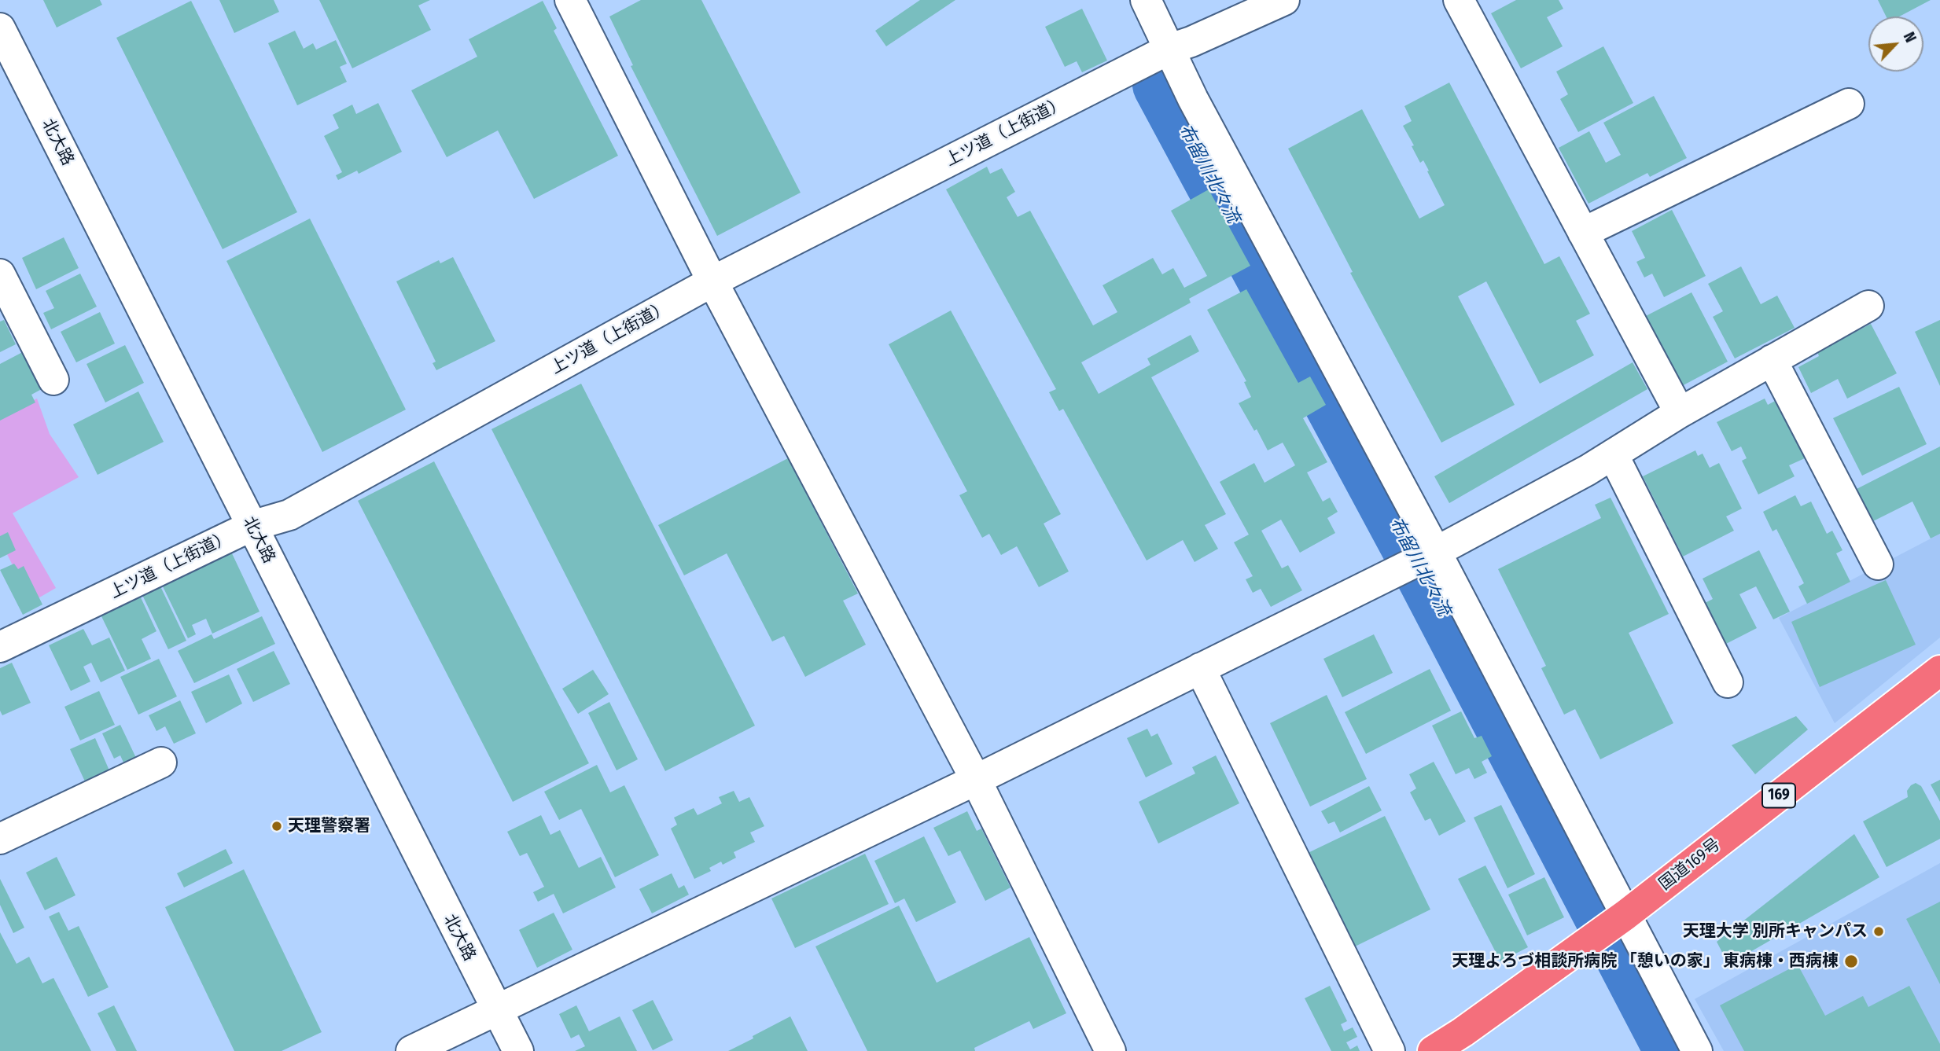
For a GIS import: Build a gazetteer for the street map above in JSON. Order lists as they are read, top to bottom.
{
  "streets": {
    "highway": ["169", "国道169号"],
    "street": ["上ツ道（上街道）", "北大路"]
  },
  "crossings": [
    ["上ツ道（上街道）", "北大路"]
  ],
  "water": ["布留川北々流"],
  "places": ["天理警察署", "天理大学 別所キャンパス", "天理よろづ相談所病院 「憩いの家」 東病棟・西病棟"],
  "north": "top right"
}
